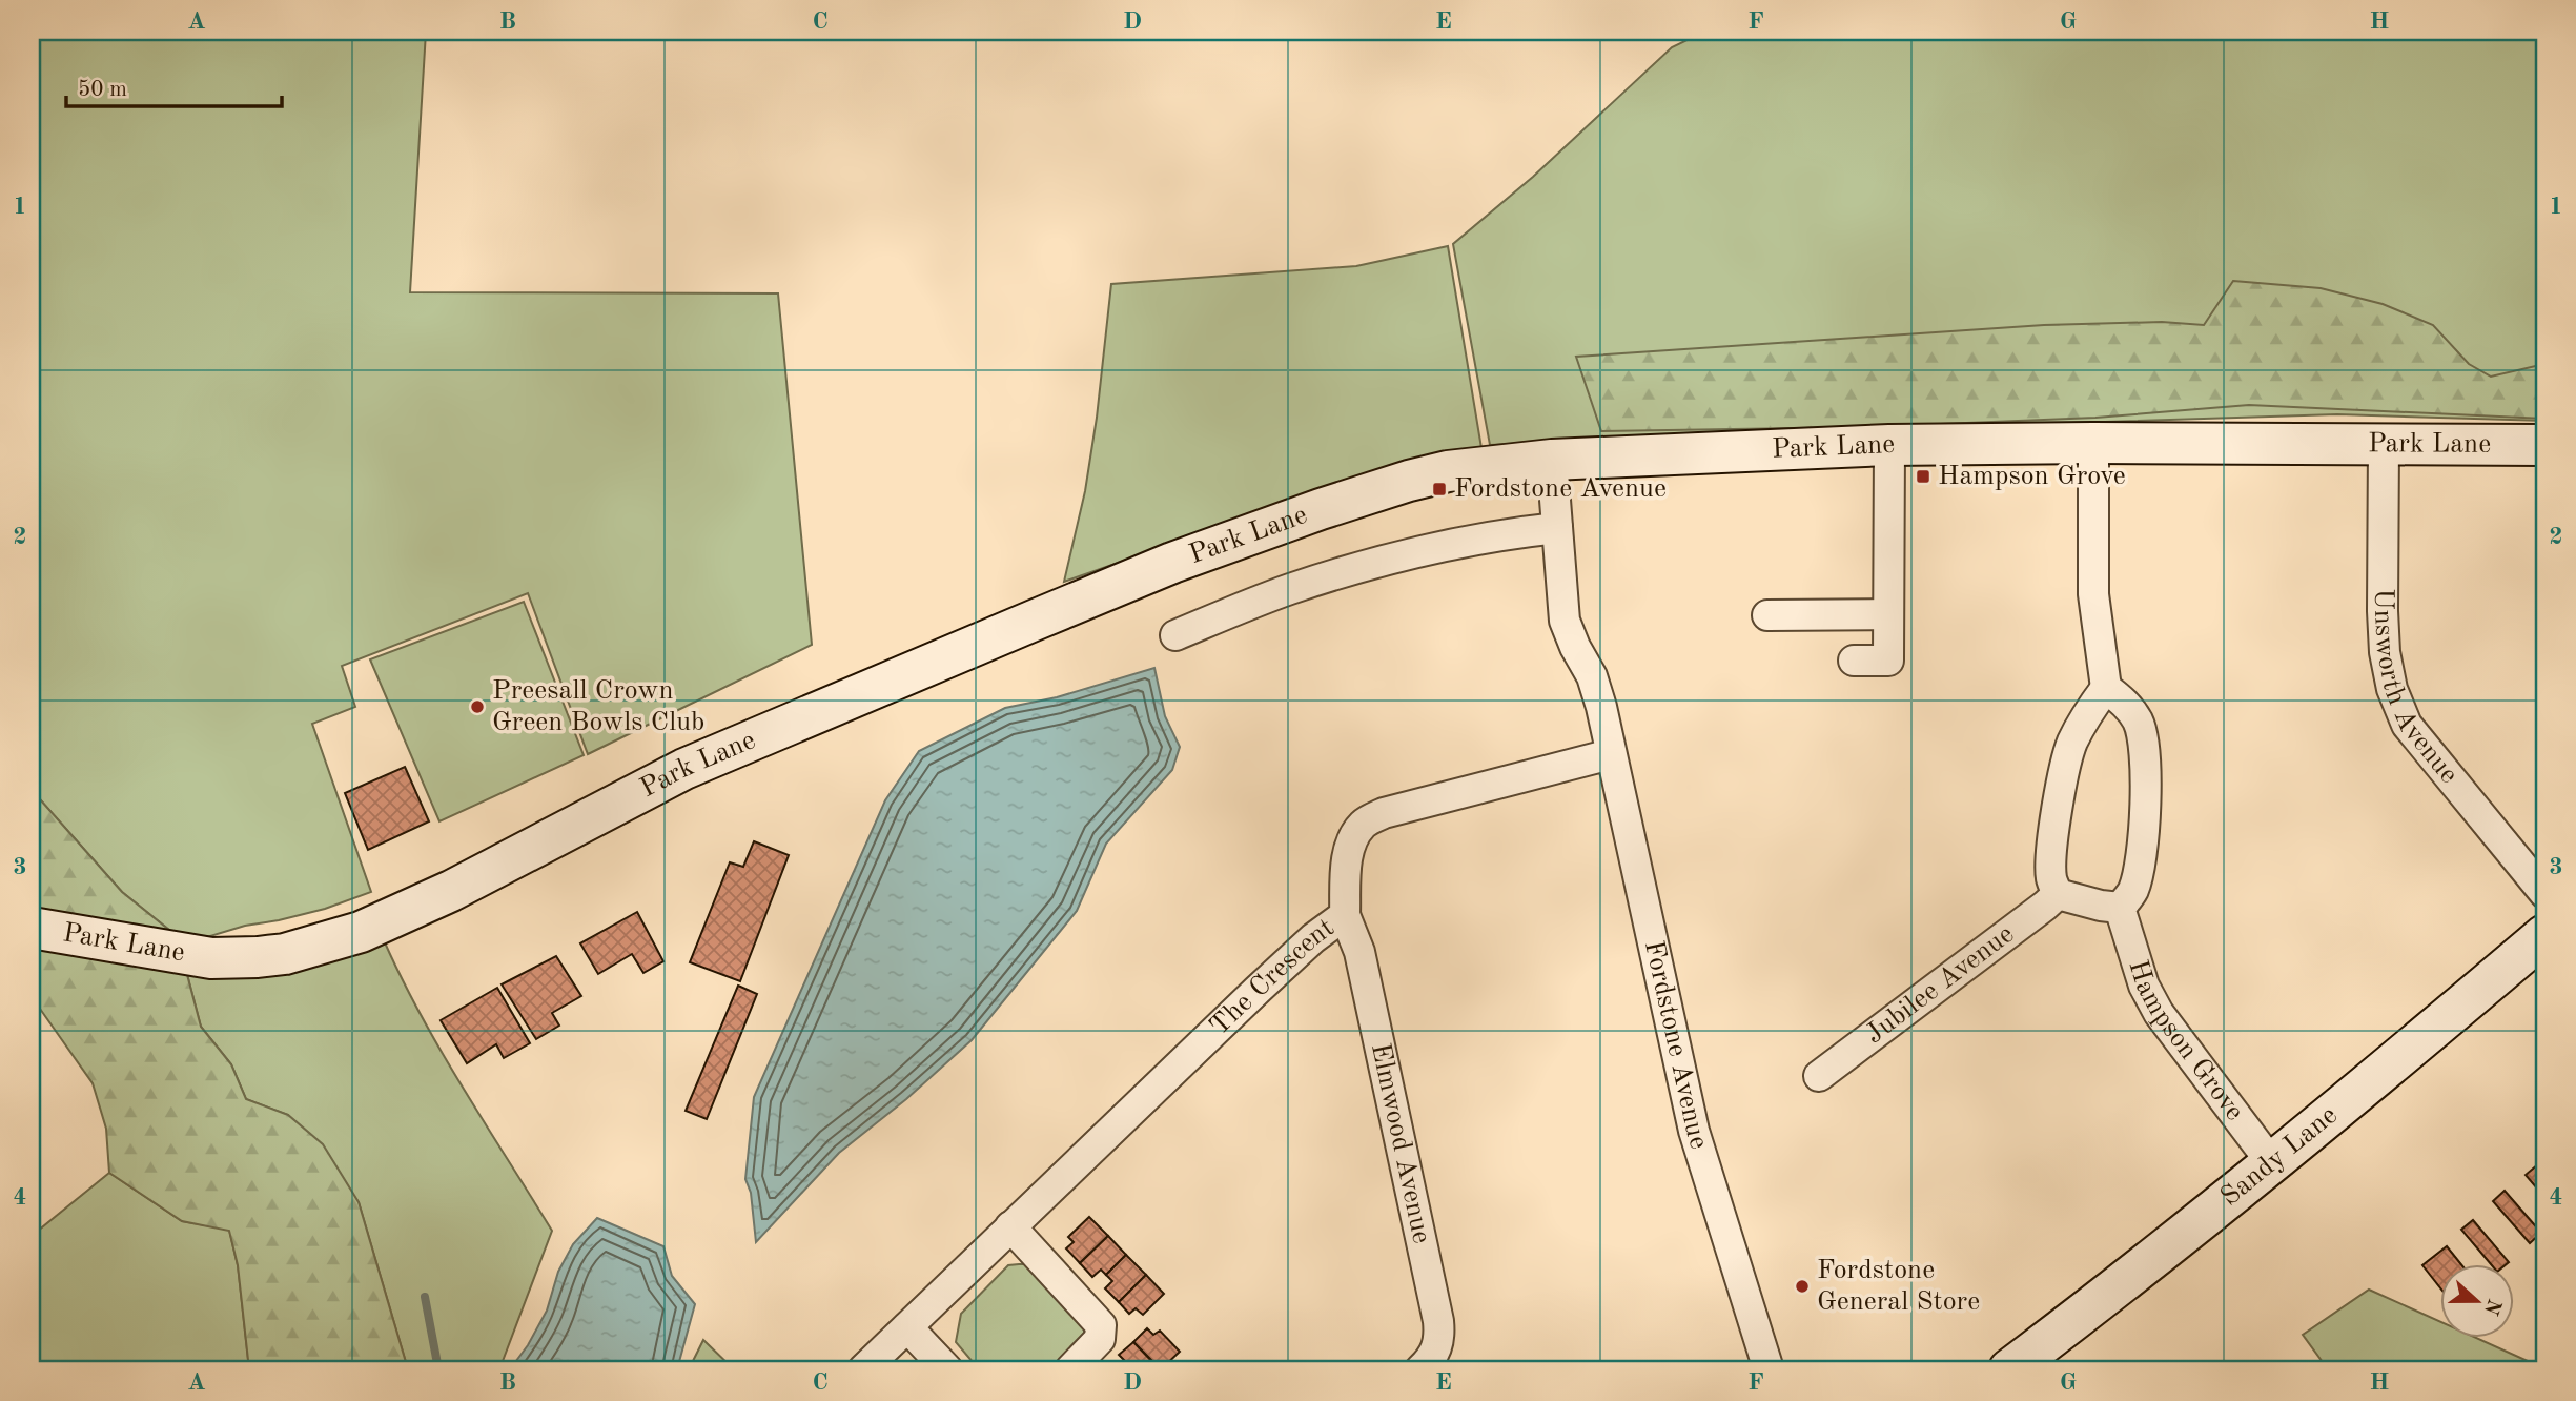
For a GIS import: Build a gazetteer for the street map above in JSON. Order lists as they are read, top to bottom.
{
  "streets": {
    "main road": ["Park Lane", "Sandy Lane"],
    "street": [
      "Unsworth Avenue",
      "The Crescent",
      "Jubilee Avenue",
      "Hampson Grove",
      "Fordstone Avenue",
      "Elmwood Avenue"
    ]
  },
  "crossings": [
    ["Park Lane", "Unsworth Avenue"],
    ["Park Lane", "Fordstone Avenue"],
    ["The Crescent", "Fordstone Avenue"],
    ["The Crescent", "Elmwood Avenue"],
    ["Hampson Grove", "Sandy Lane"]
  ],
  "places": {
    "transit": ["Hampson Grove", "Fordstone Avenue"],
    "other": ["Preesall Crown Green Bowls Club", "Fordstone General Store"]
  },
  "scale_bar": "50 m",
  "north": "right",
  "grid": {
    "columns": [
      "A",
      "B",
      "C",
      "D",
      "E",
      "F",
      "G",
      "H"
    ],
    "rows": [
      "1",
      "2",
      "3",
      "4"
    ]
  }
}
